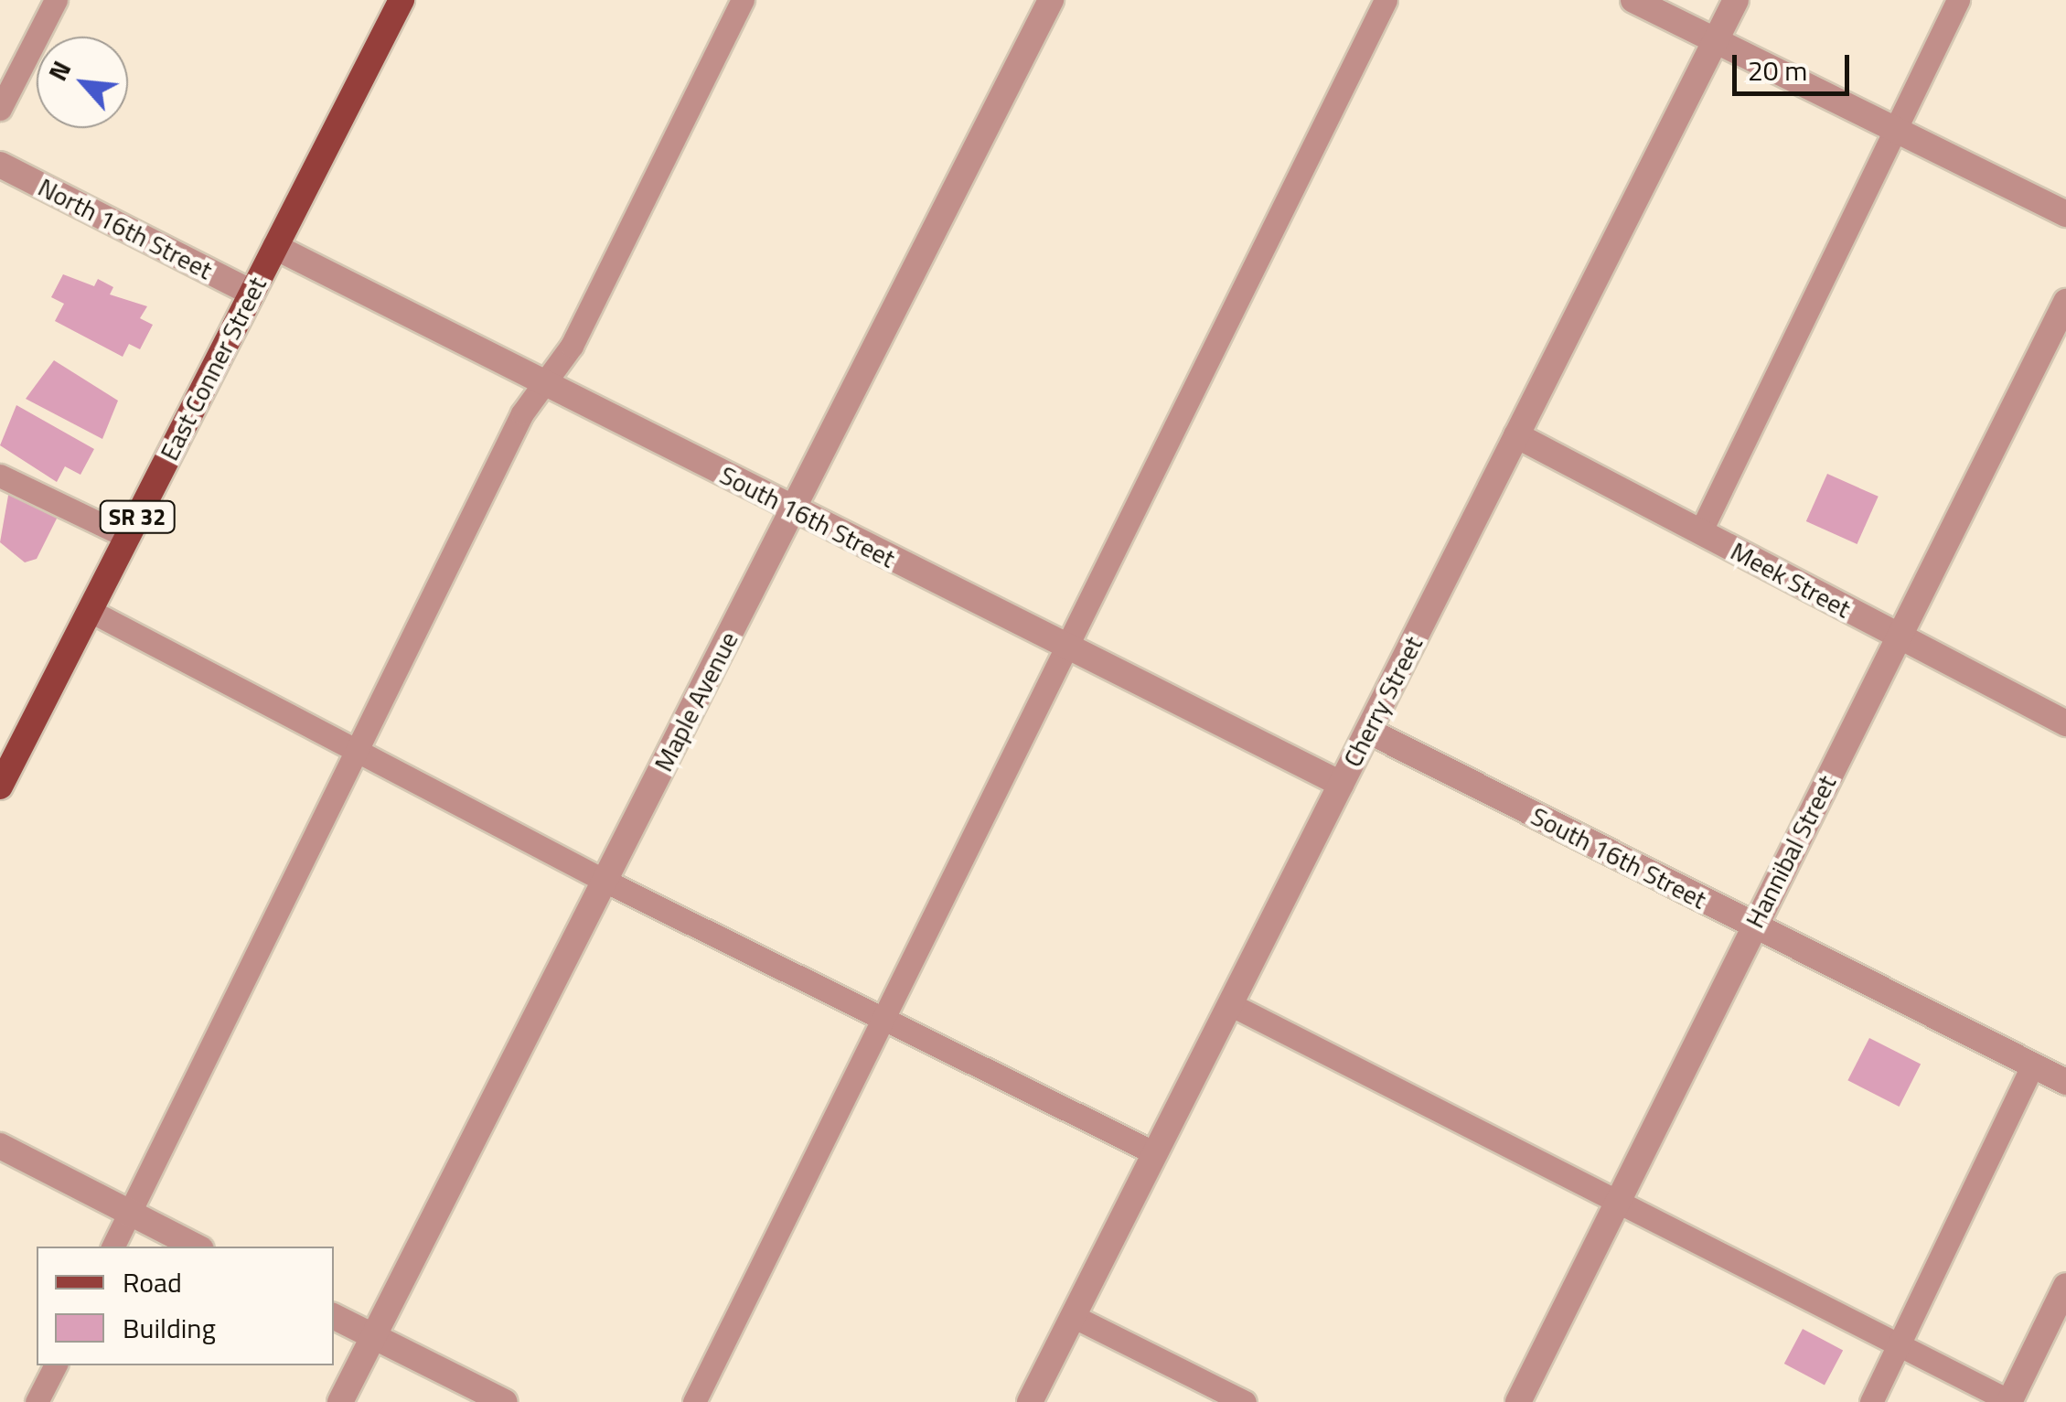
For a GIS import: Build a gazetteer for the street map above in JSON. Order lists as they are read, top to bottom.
{
  "streets": {
    "main road": ["East Conner Street", "SR 32"],
    "street": [
      "North 16th Street",
      "South 16th Street",
      "Meek Street",
      "Maple Avenue",
      "Cherry Street",
      "Hannibal Street"
    ]
  },
  "crossings": [
    ["North 16th Street", "East Conner Street"],
    ["East Conner Street", "South 16th Street"],
    ["South 16th Street", "Maple Avenue"],
    ["South 16th Street", "Cherry Street"],
    ["South 16th Street", "Hannibal Street"],
    ["Meek Street", "Cherry Street"],
    ["Meek Street", "Hannibal Street"]
  ],
  "legend": ["Road", "Building"],
  "scale_bar": "20 m",
  "north": "top left"
}
